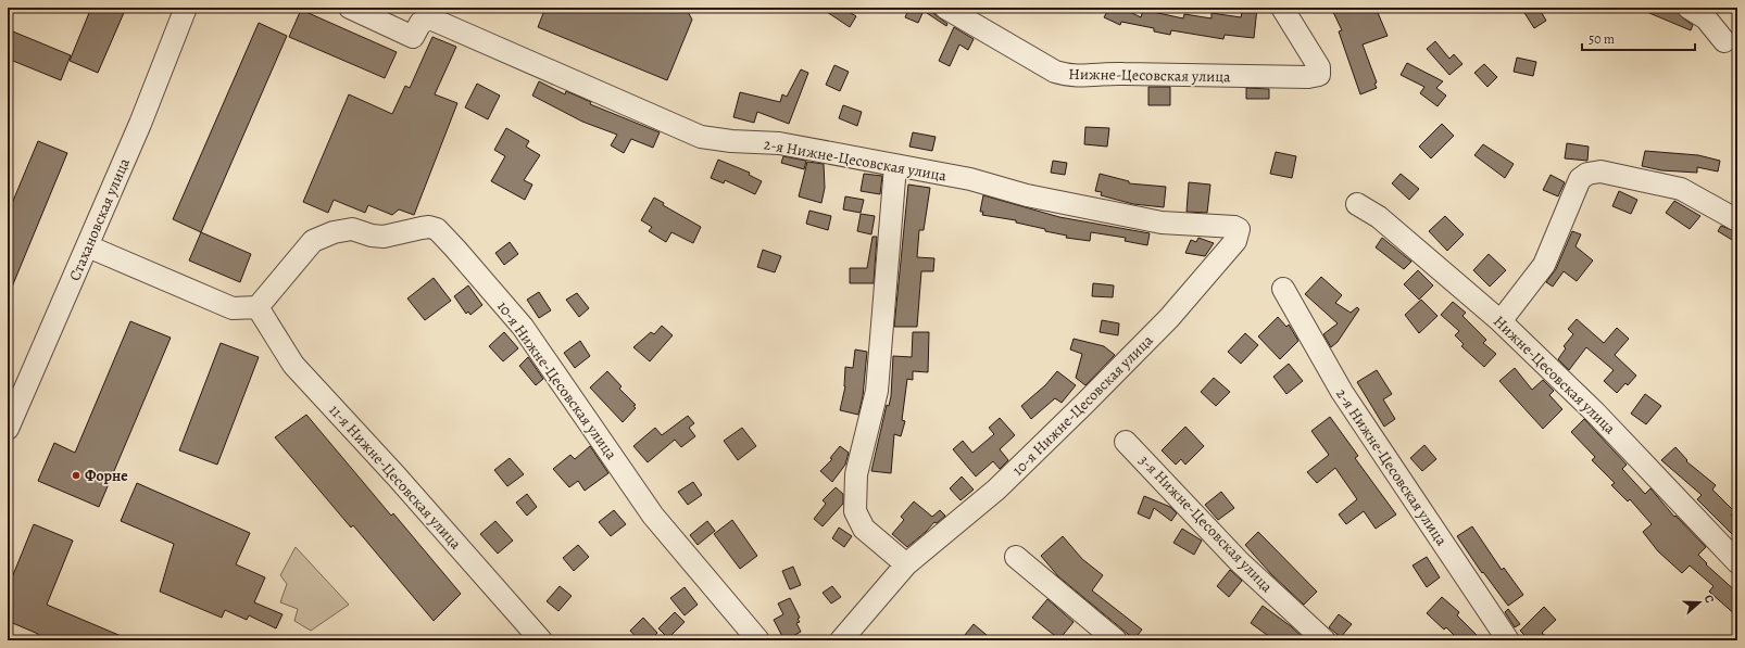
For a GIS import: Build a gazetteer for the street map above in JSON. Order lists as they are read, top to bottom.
{
  "streets": {
    "street": [
      "Нижне-Цесовская улица",
      "2-я Нижне-Цесовская улица",
      "Стахановская улица",
      "10-я Нижне-Цесовская улица",
      "11-я Нижне-Цесовская улица",
      "3-я Нижне-Цесовская улица"
    ]
  },
  "crossings": [
    ["2-я Нижне-Цесовская улица", "10-я Нижне-Цесовская улица"],
    ["10-я Нижне-Цесовская улица", "11-я Нижне-Цесовская улица"]
  ],
  "places": ["Форне"],
  "scale_bar": "50 m",
  "north": "right"
}
